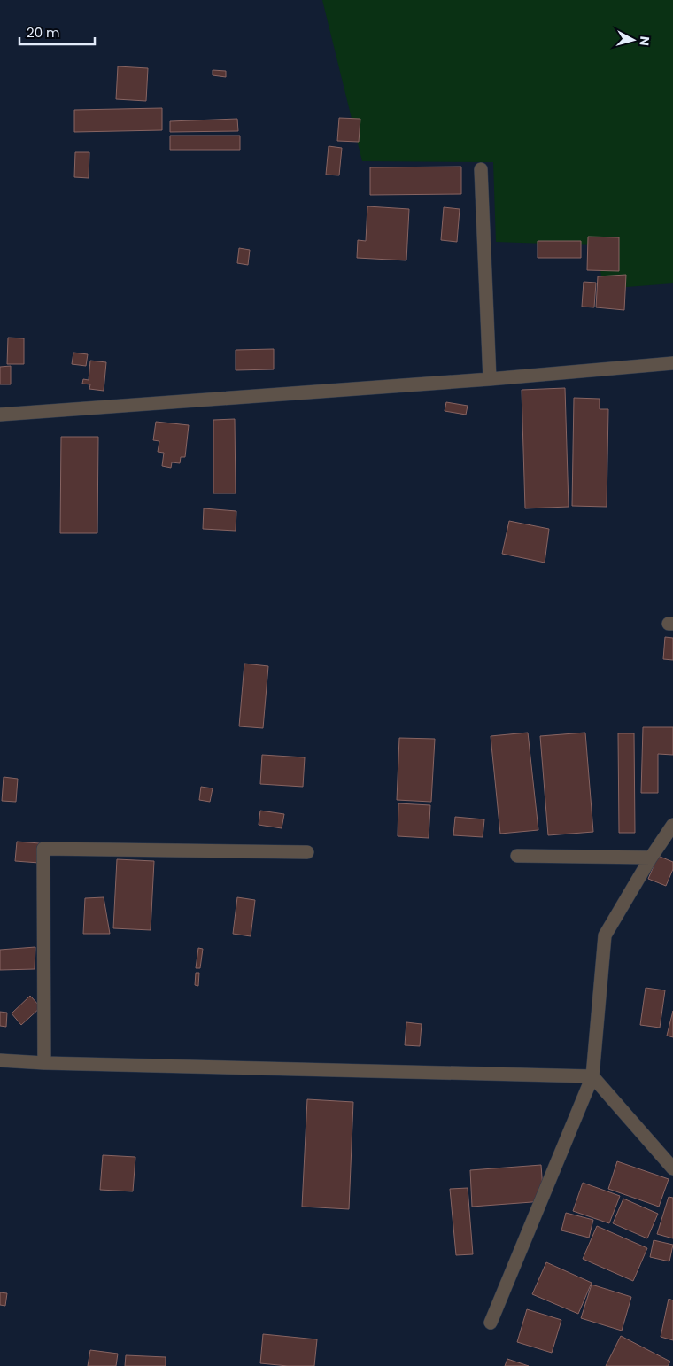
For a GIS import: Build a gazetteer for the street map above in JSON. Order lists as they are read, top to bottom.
{
  "scale_bar": "20 m",
  "north": "right"
}
